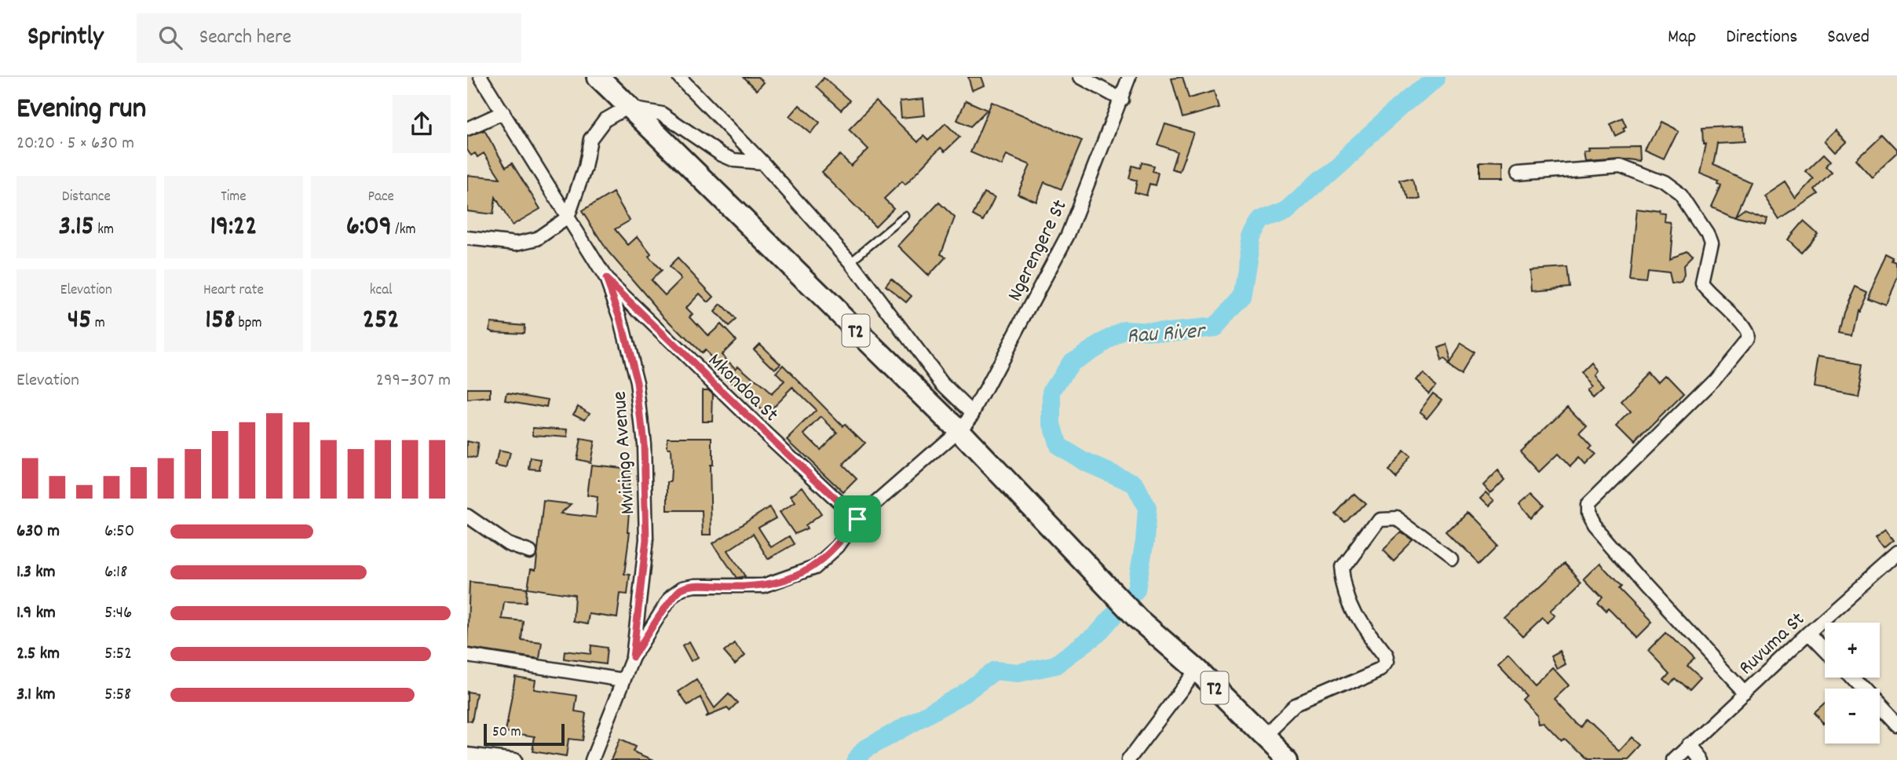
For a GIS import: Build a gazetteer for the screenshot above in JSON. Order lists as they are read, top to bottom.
{
  "streets": {
    "highway": ["T2"],
    "street": [
      "Ngerengere St",
      "Mkondoa St",
      "Mviringo Avenue",
      "Ruvuma St"
    ]
  },
  "crossings": [
    ["Ngerengere St", "T2"],
    ["Ngerengere St", "Mkondoa St"],
    ["Ngerengere St", "Mviringo Avenue"],
    ["Mkondoa St", "Mviringo Avenue"]
  ],
  "water": ["Rau River"],
  "scale_bar": "50 m",
  "page": {
    "header": "Sprintly",
    "search": "Search here",
    "nav": ["Map", "Directions", "Saved"],
    "heading": ["Evening run", "20:20 · 5 × 630 m"],
    "stats": [
      ["Distance", "3.15 km"],
      ["Time", "19:22"],
      ["Pace", "6:09 /km"],
      ["Elevation", "45 m"],
      ["Heart rate", "158 bpm"],
      ["kcal", "252"]
    ],
    "chart": ["Elevation", "299–307 m"],
    "list": [
      {
        "name": "630 m",
        "note": "6:50"
      },
      {
        "name": "1.3 km",
        "note": "6:18"
      },
      {
        "name": "1.9 km",
        "note": "5:46"
      },
      {
        "name": "2.5 km",
        "note": "5:52"
      },
      {
        "name": "3.1 km",
        "note": "5:58"
      }
    ],
    "map_buttons": ["+", "−"],
    "scale": "50 m"
  }
}
